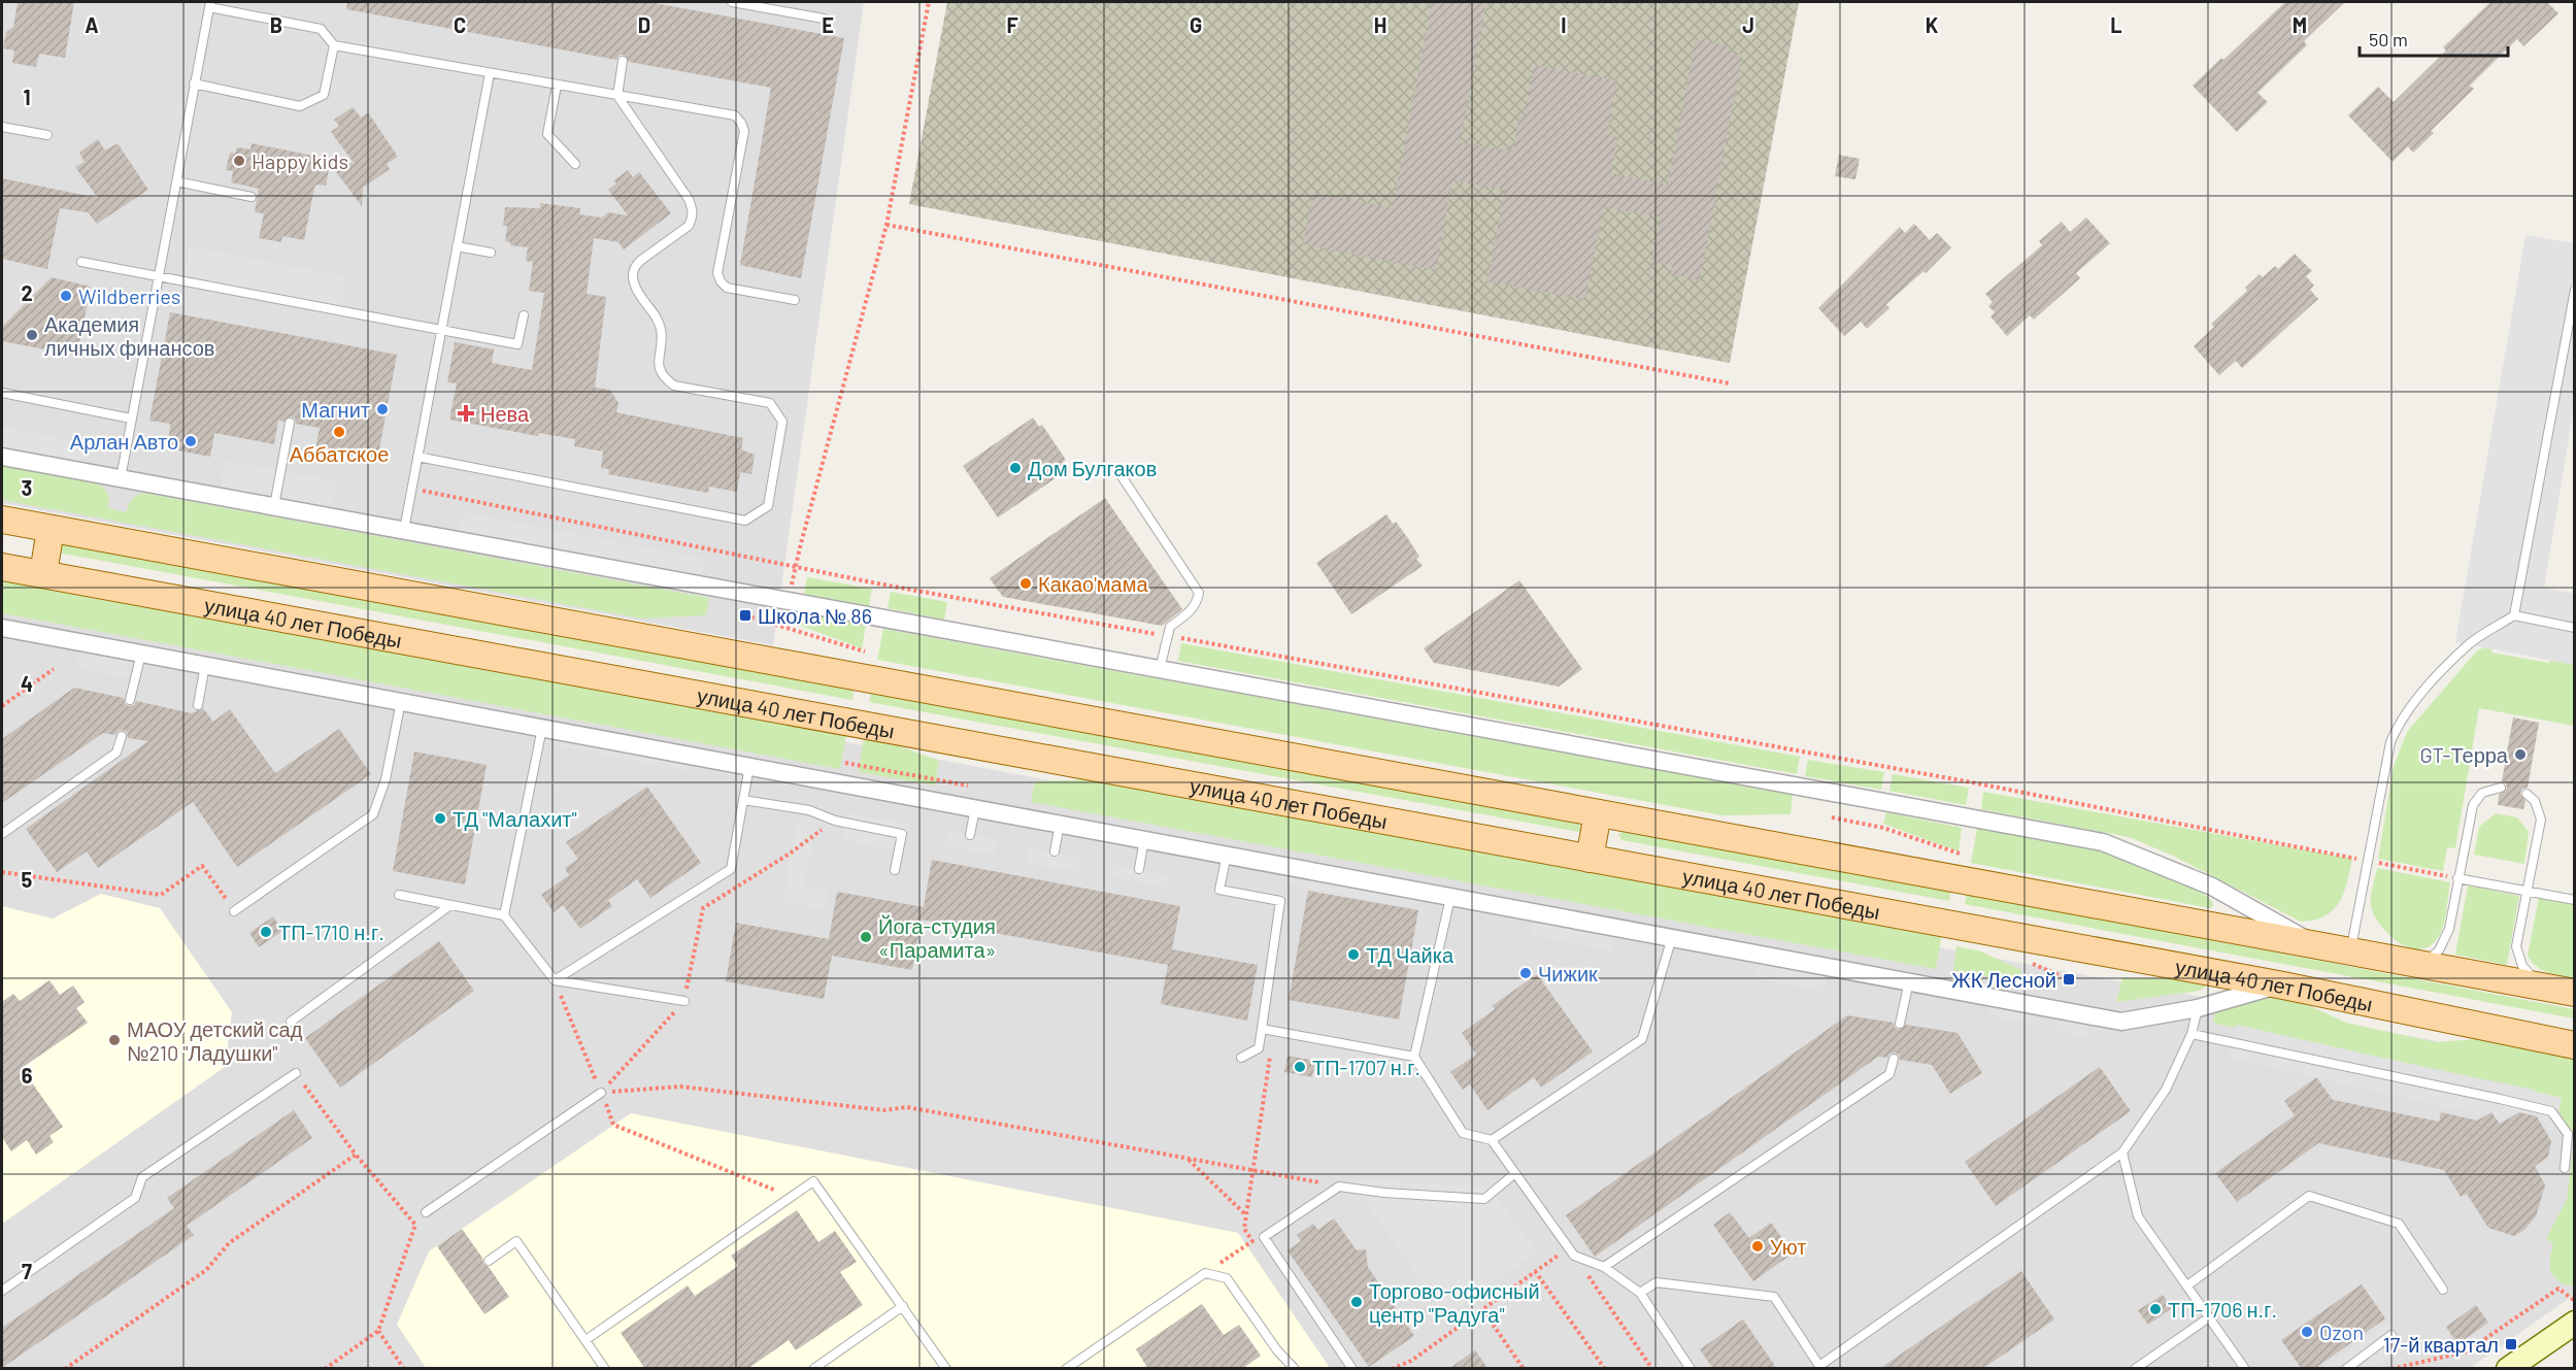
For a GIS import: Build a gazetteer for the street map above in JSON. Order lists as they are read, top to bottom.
{
  "streets": {
    "main road": ["улица 40 лет Победы"]
  },
  "places": {
    "other": [
      "Happy kids",
      "Wildberries",
      "Академия личных финансов",
      "Магнит",
      "Аббатское",
      "Арлан Авто",
      "Дом Булгаков",
      "Какао'мама",
      "GT-Терра",
      "ТД \"Малахит\"",
      "ТП-1710 н.г.",
      "Йога-студия «Парамита»",
      "ТД Чайка",
      "Чижик",
      "МАОУ детский сад №210 \"Ладушки\"",
      "ТП-1707 н.г.",
      "Уют",
      "Торгово-офисный центр \"Радуга\"",
      "ТП-1706 н.г.",
      "Ozon"
    ],
    "health": ["Нева"],
    "transit": ["Школа № 86", "ЖК Лесной", "17-й квартал"]
  },
  "scale_bar": "50 m",
  "grid": {
    "columns": [
      "A",
      "B",
      "C",
      "D",
      "E",
      "F",
      "G",
      "H",
      "I",
      "J",
      "K",
      "L",
      "M"
    ],
    "rows": [
      "1",
      "2",
      "3",
      "4",
      "5",
      "6",
      "7"
    ]
  }
}
